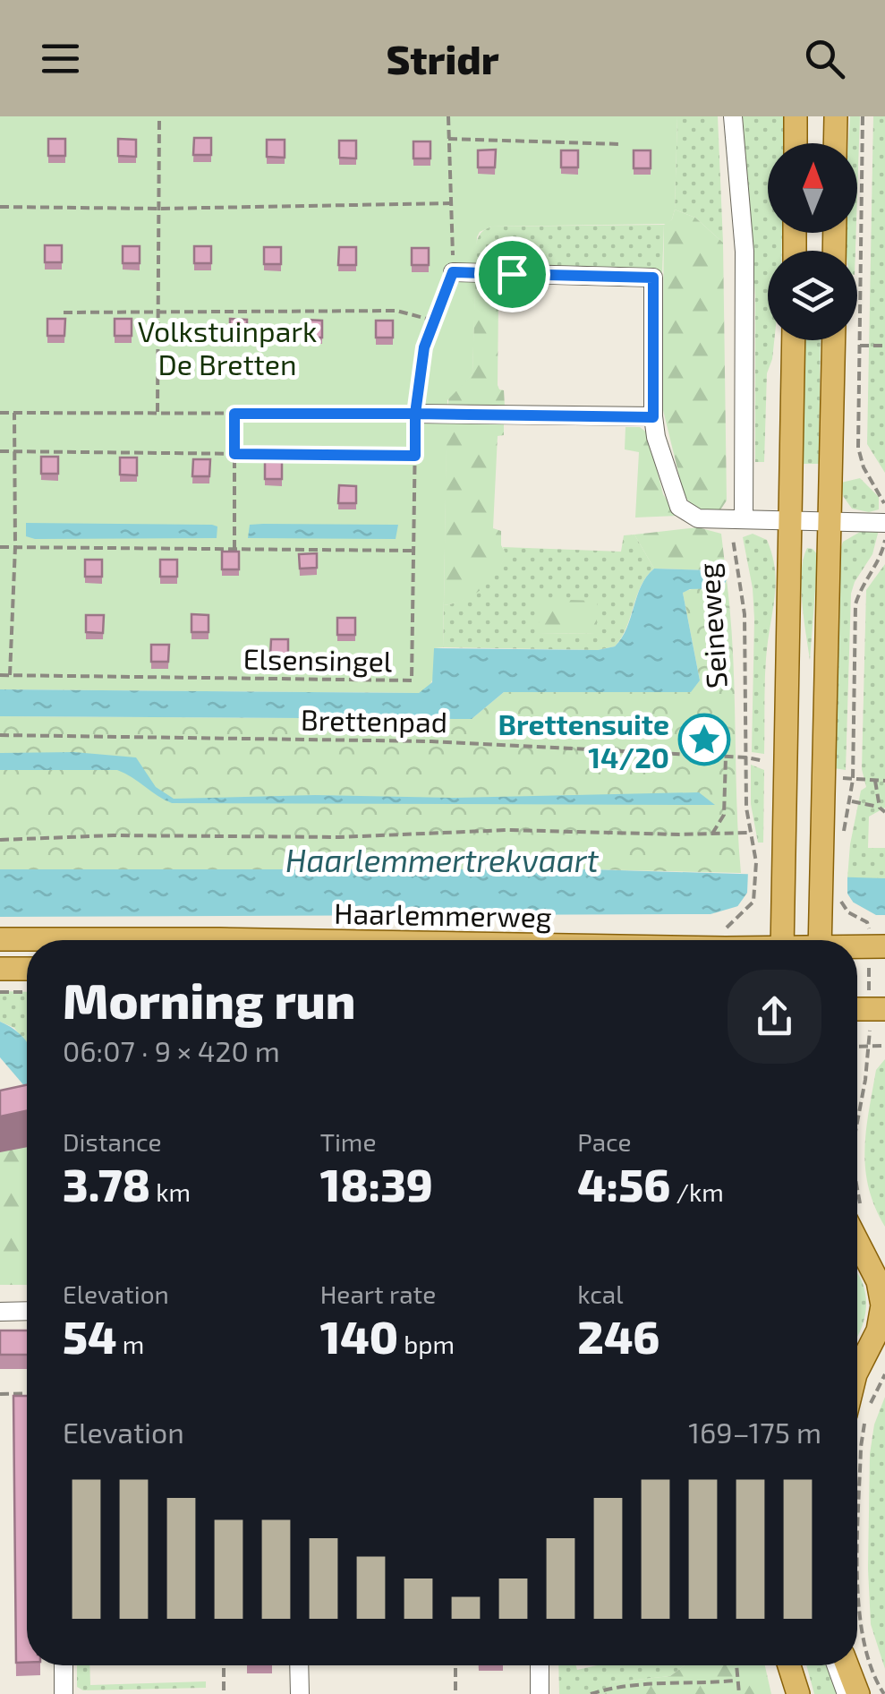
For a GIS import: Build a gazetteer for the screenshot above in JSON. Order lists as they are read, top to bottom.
{
  "streets": {
    "main road": ["Haarlemmerweg"],
    "street": ["Seineweg"],
    "path": ["Elsensingel", "Brettenpad"]
  },
  "crossings": [
    ["Seineweg", "Elsensingel"],
    ["Seineweg", "Brettenpad"]
  ],
  "water": ["Haarlemmertrekvaart"],
  "parks": ["Volkstuinpark De Bretten"],
  "places": {
    "place": ["Brettensuite 14/20"]
  },
  "north": "top",
  "page": {
    "header": "Stridr",
    "heading": ["Morning run", "06:07 · 9 × 420 m"],
    "stats": [
      ["Distance", "3.78 km"],
      ["Time", "18:39"],
      ["Pace", "4:56 /km"],
      ["Elevation", "54 m"],
      ["Heart rate", "140 bpm"],
      ["kcal", "246"]
    ],
    "chart": ["Elevation", "169–175 m"]
  }
}
